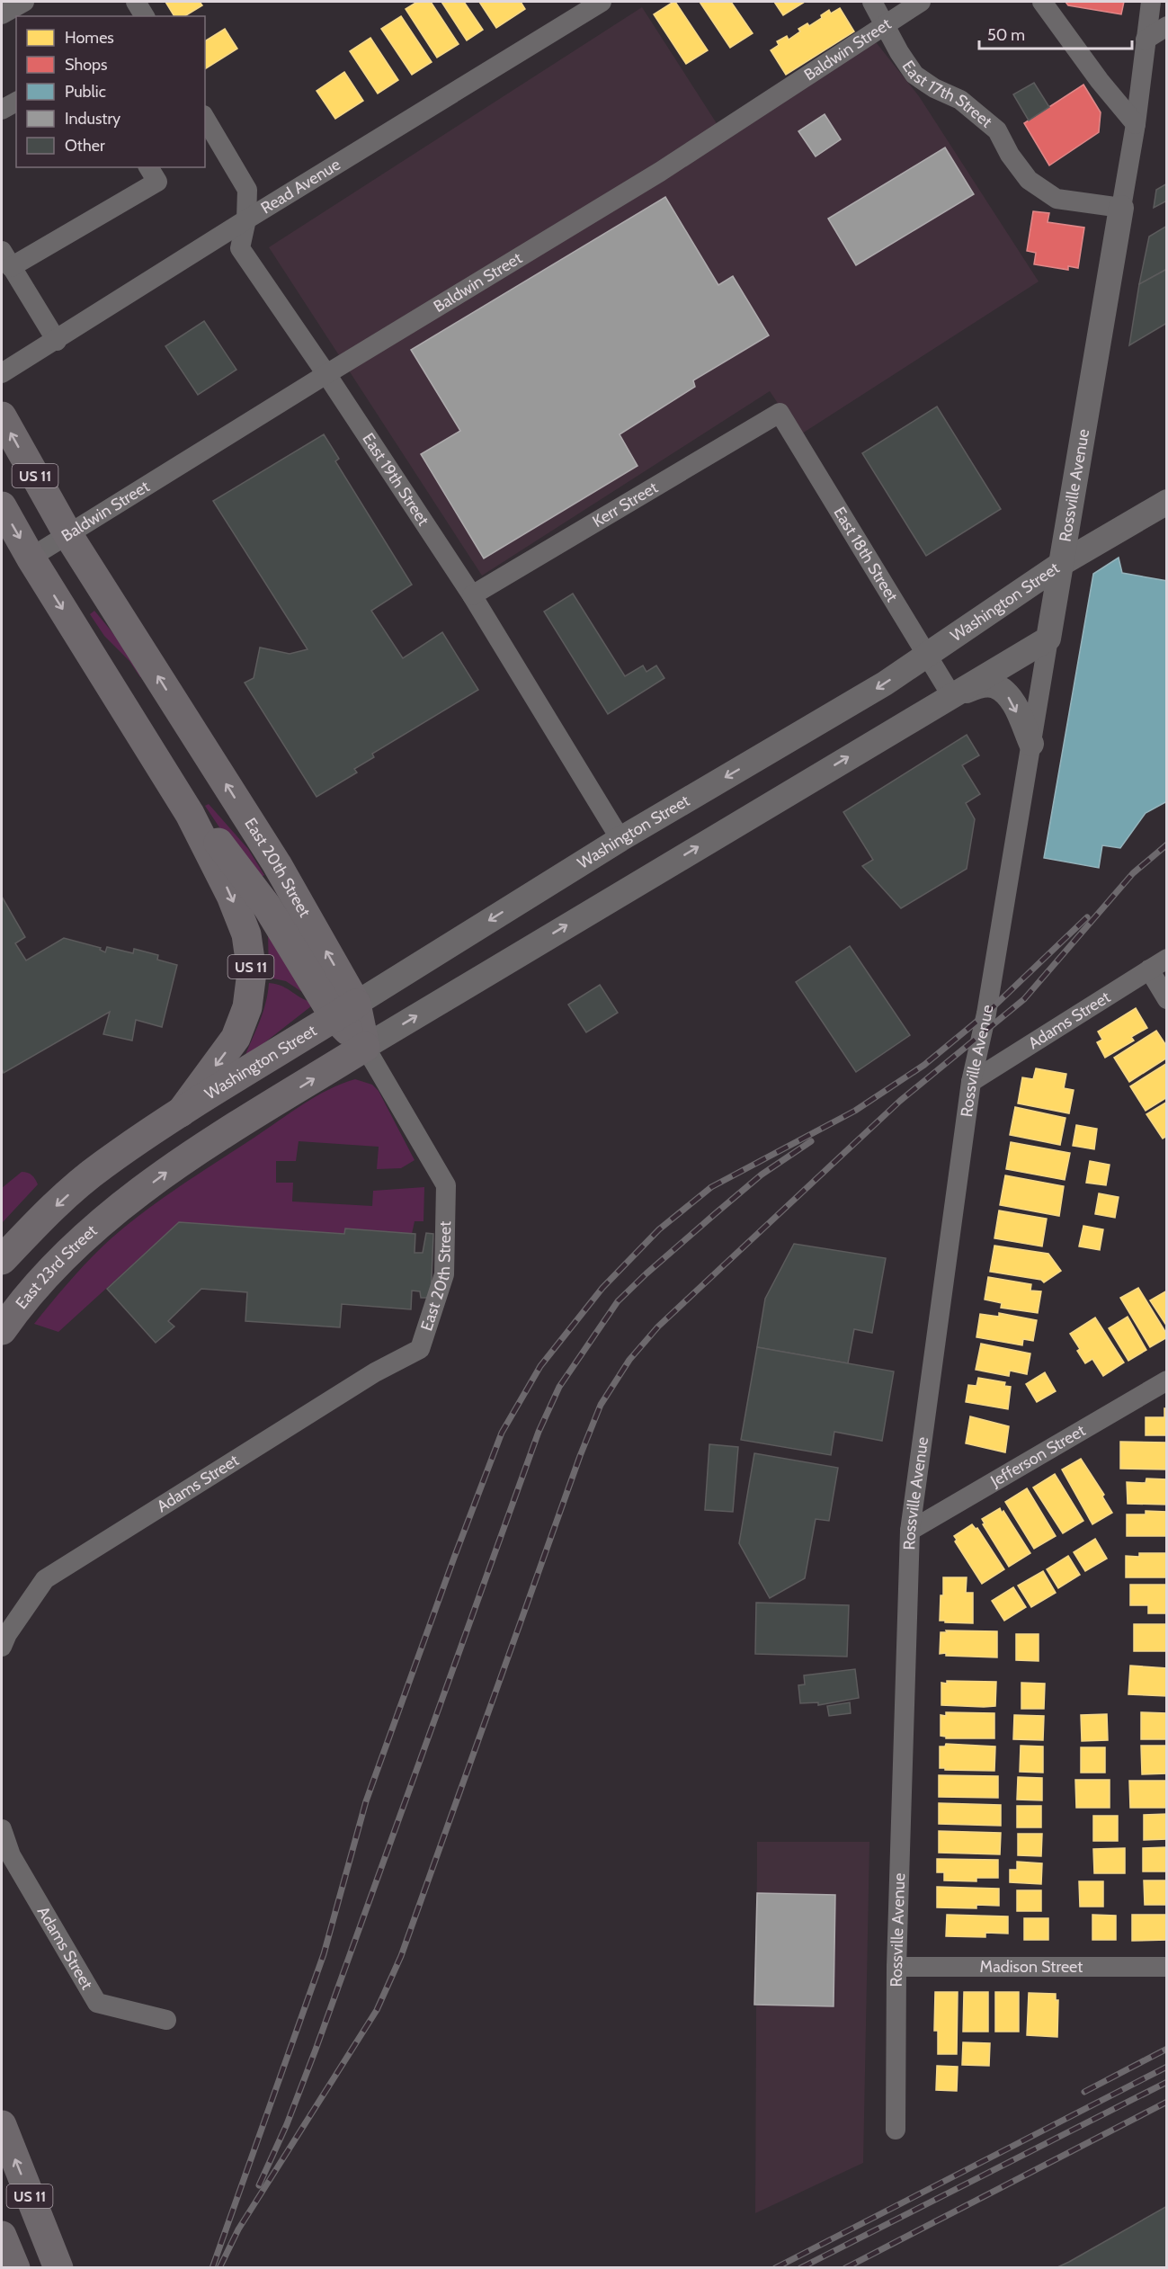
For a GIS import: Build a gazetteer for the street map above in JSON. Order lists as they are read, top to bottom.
{
  "streets": {
    "main road": [
      "US 11",
      "Washington Street",
      "East 20th Street",
      "East 23rd Street"
    ],
    "street": [
      "Baldwin Street",
      "East 17th Street",
      "Read Avenue",
      "East 19th Street",
      "Rossville Avenue",
      "Kerr Street",
      "East 18th Street",
      "Adams Street",
      "Jefferson Street",
      "Madison Street"
    ]
  },
  "crossings": [
    ["Baldwin Street", "East 17th Street"],
    ["Baldwin Street", "US 11"],
    ["Baldwin Street", "East 19th Street"],
    ["Baldwin Street", "East 20th Street"],
    ["East 17th Street", "Rossville Avenue"],
    ["Read Avenue", "East 19th Street"],
    ["US 11", "Washington Street"],
    ["East 19th Street", "Kerr Street"],
    ["East 19th Street", "Washington Street"],
    ["Rossville Avenue", "Washington Street"],
    ["Rossville Avenue", "Adams Street"],
    ["Rossville Avenue", "Jefferson Street"],
    ["Rossville Avenue", "Madison Street"],
    ["Kerr Street", "East 18th Street"],
    ["East 18th Street", "Washington Street"],
    ["Washington Street", "East 20th Street"],
    ["East 20th Street", "Adams Street"],
    ["East 20th Street", "East 23rd Street"]
  ],
  "one_way": ["East 23rd Street"],
  "legend": [
    "Homes",
    "Shops",
    "Public",
    "Industry",
    "Other"
  ],
  "scale_bar": "50 m"
}
